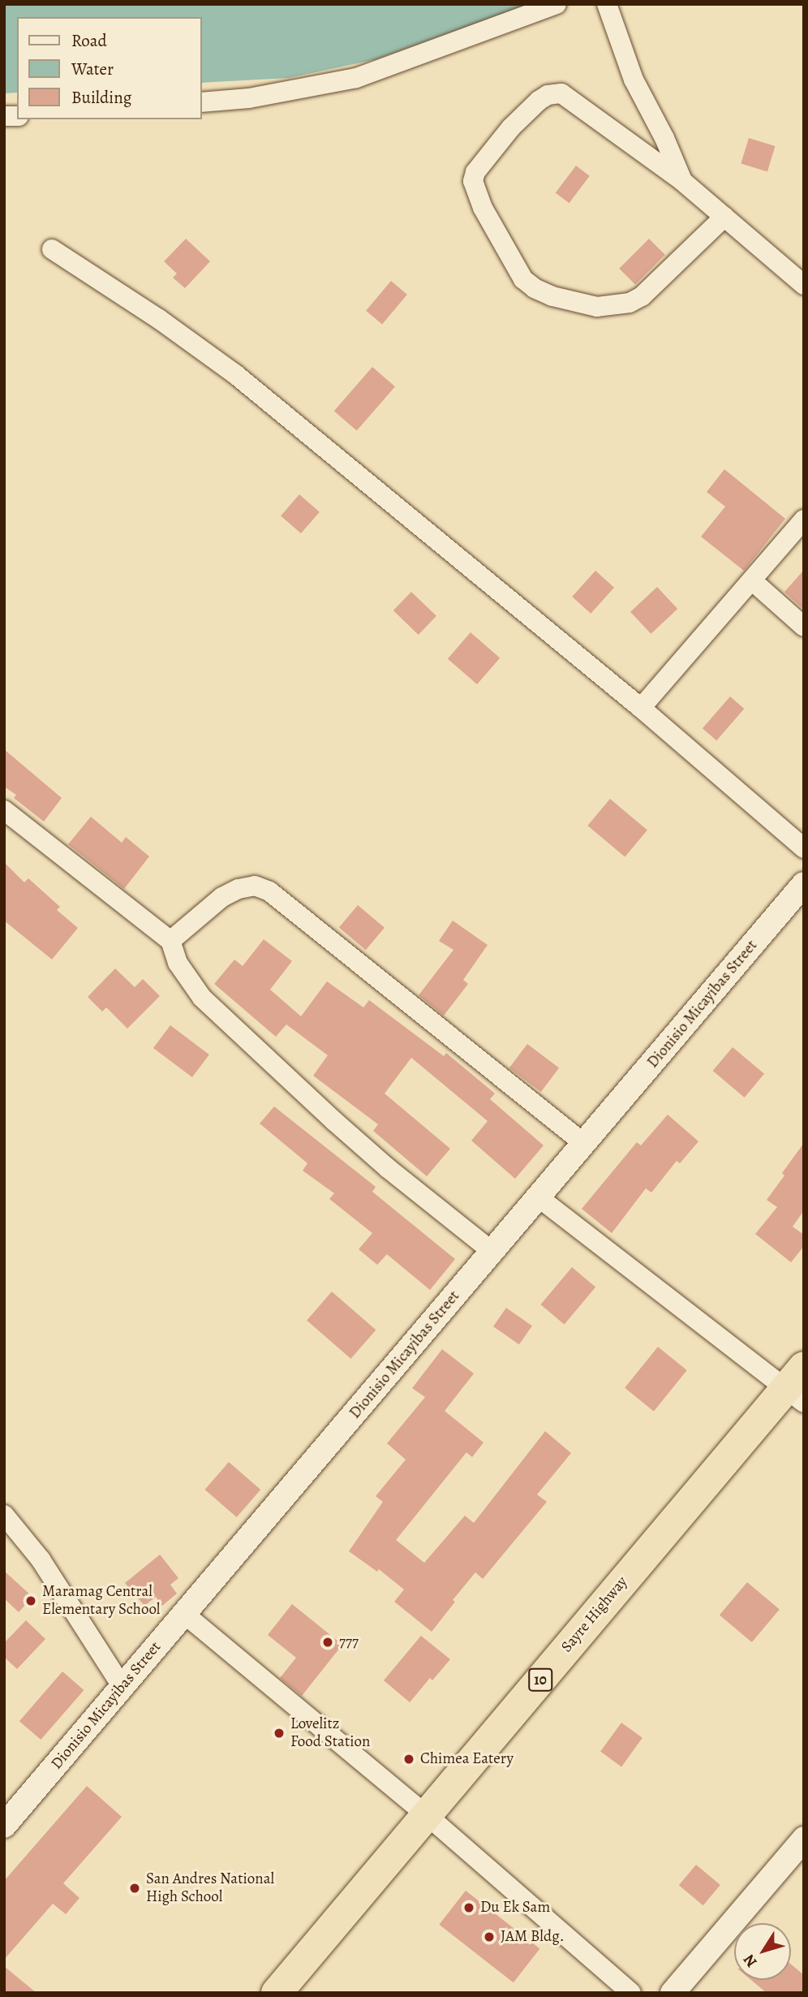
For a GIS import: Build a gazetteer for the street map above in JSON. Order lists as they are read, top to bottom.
{
  "streets": {
    "highway": ["Sayre Highway", "10"],
    "street": ["Dionisio Micayibas Street"]
  },
  "places": [
    "Maramag Central Elementary School",
    "777",
    "Lovelitz Food Station",
    "Chimea Eatery",
    "San Andres National High School",
    "Du Ek Sam",
    "JAM Bldg."
  ],
  "legend": ["Road", "Water", "Building"],
  "north": "bottom left"
}
